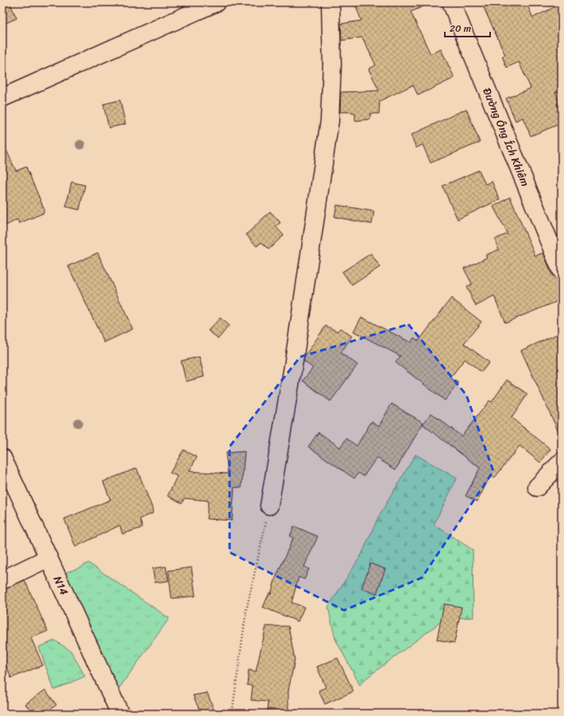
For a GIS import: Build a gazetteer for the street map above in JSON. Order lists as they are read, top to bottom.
{
  "streets": {
    "street": ["Đường Ông Ích Khiêm", "N14"]
  },
  "scale_bar": "20 m"
}
